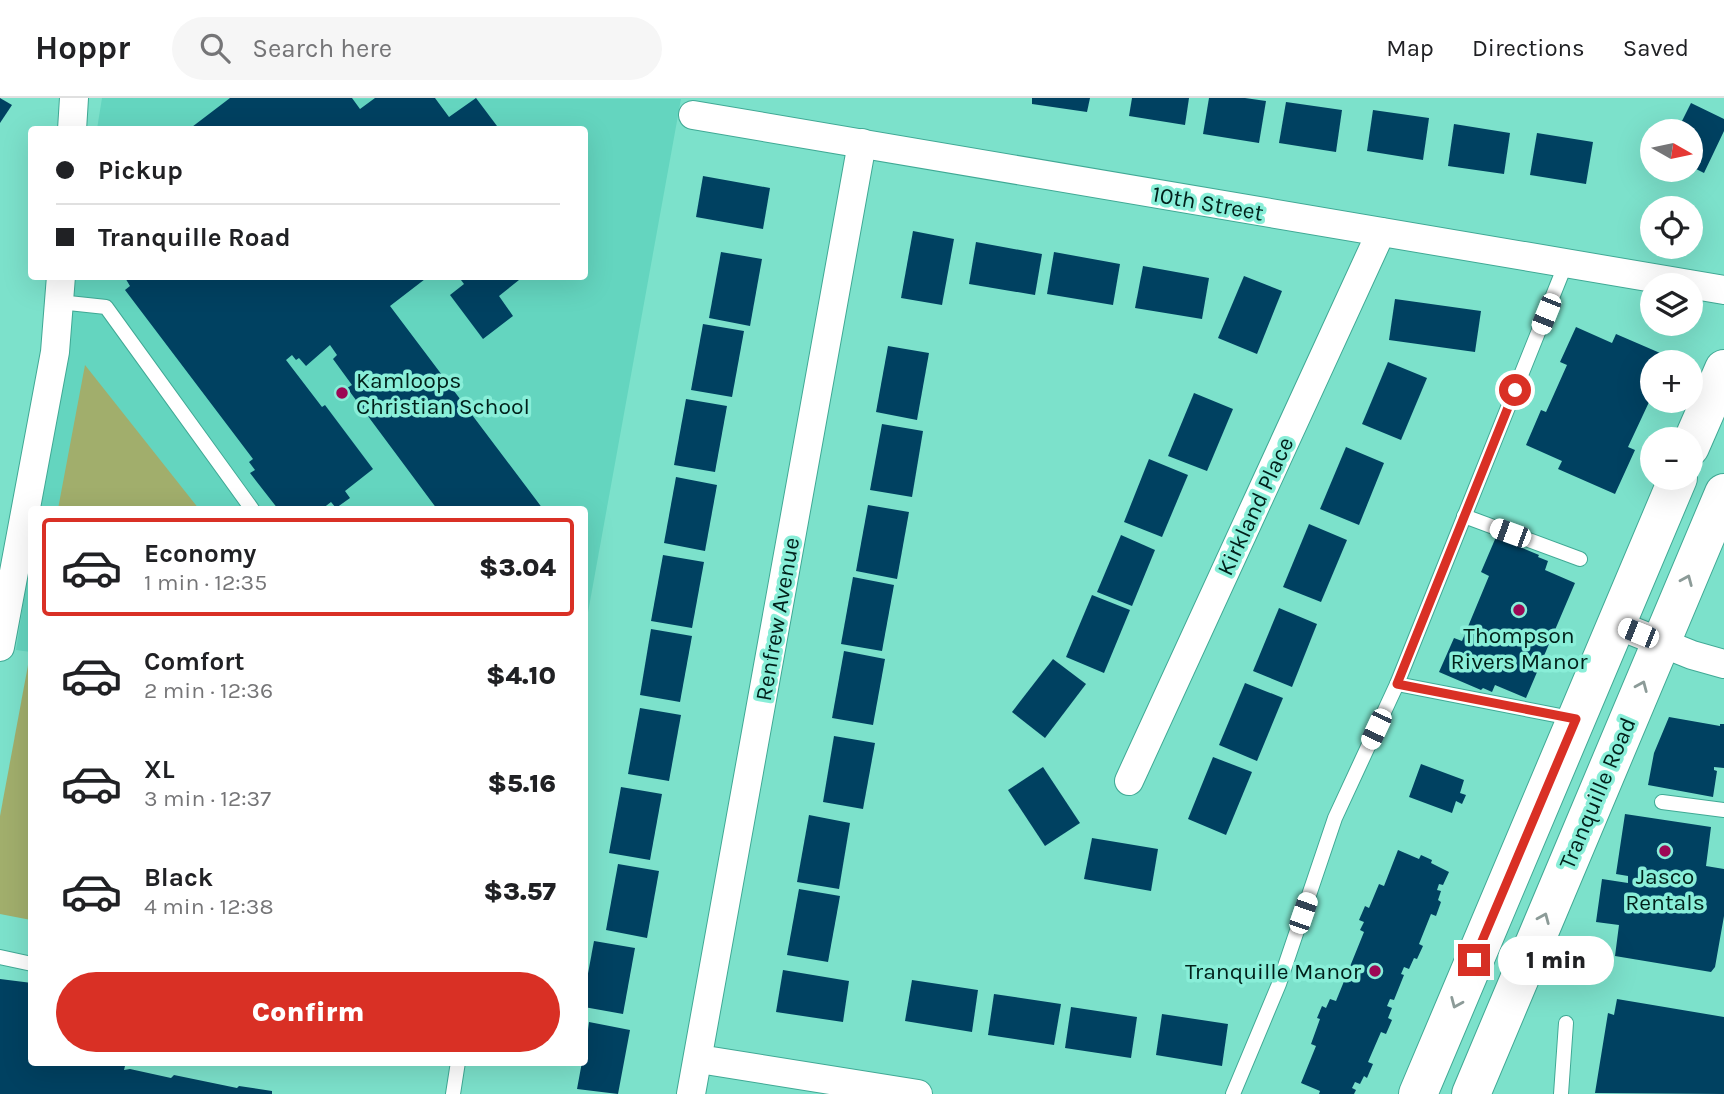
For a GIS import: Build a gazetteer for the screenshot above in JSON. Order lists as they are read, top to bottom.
{
  "streets": {
    "main road": ["Tranquille Road"],
    "street": ["10th Street", "Kirkland Place", "Renfrew Avenue"]
  },
  "crossings": [
    ["10th Street", "Kirkland Place"],
    ["10th Street", "Renfrew Avenue"]
  ],
  "places": [
    "Kamloops Christian School",
    "Thompson Rivers Manor",
    "Jasco Rentals",
    "Tranquille Manor"
  ],
  "north": "right",
  "page": {
    "header": "Hoppr",
    "search": "Search here",
    "nav": ["Map", "Directions", "Saved"],
    "map_buttons": ["+", "−"],
    "banner": ["Pickup", "Tranquille Road"],
    "list": [
      {
        "name": "Economy",
        "note": "1 min · 12:35",
        "value": "$3.04"
      },
      {
        "name": "Comfort",
        "note": "2 min · 12:36",
        "value": "$4.10"
      },
      {
        "name": "XL",
        "note": "3 min · 12:37",
        "value": "$5.16"
      },
      {
        "name": "Black",
        "note": "4 min · 12:38",
        "value": "$3.57"
      }
    ],
    "bubble": "1 min",
    "buttons": "Confirm"
  }
}
